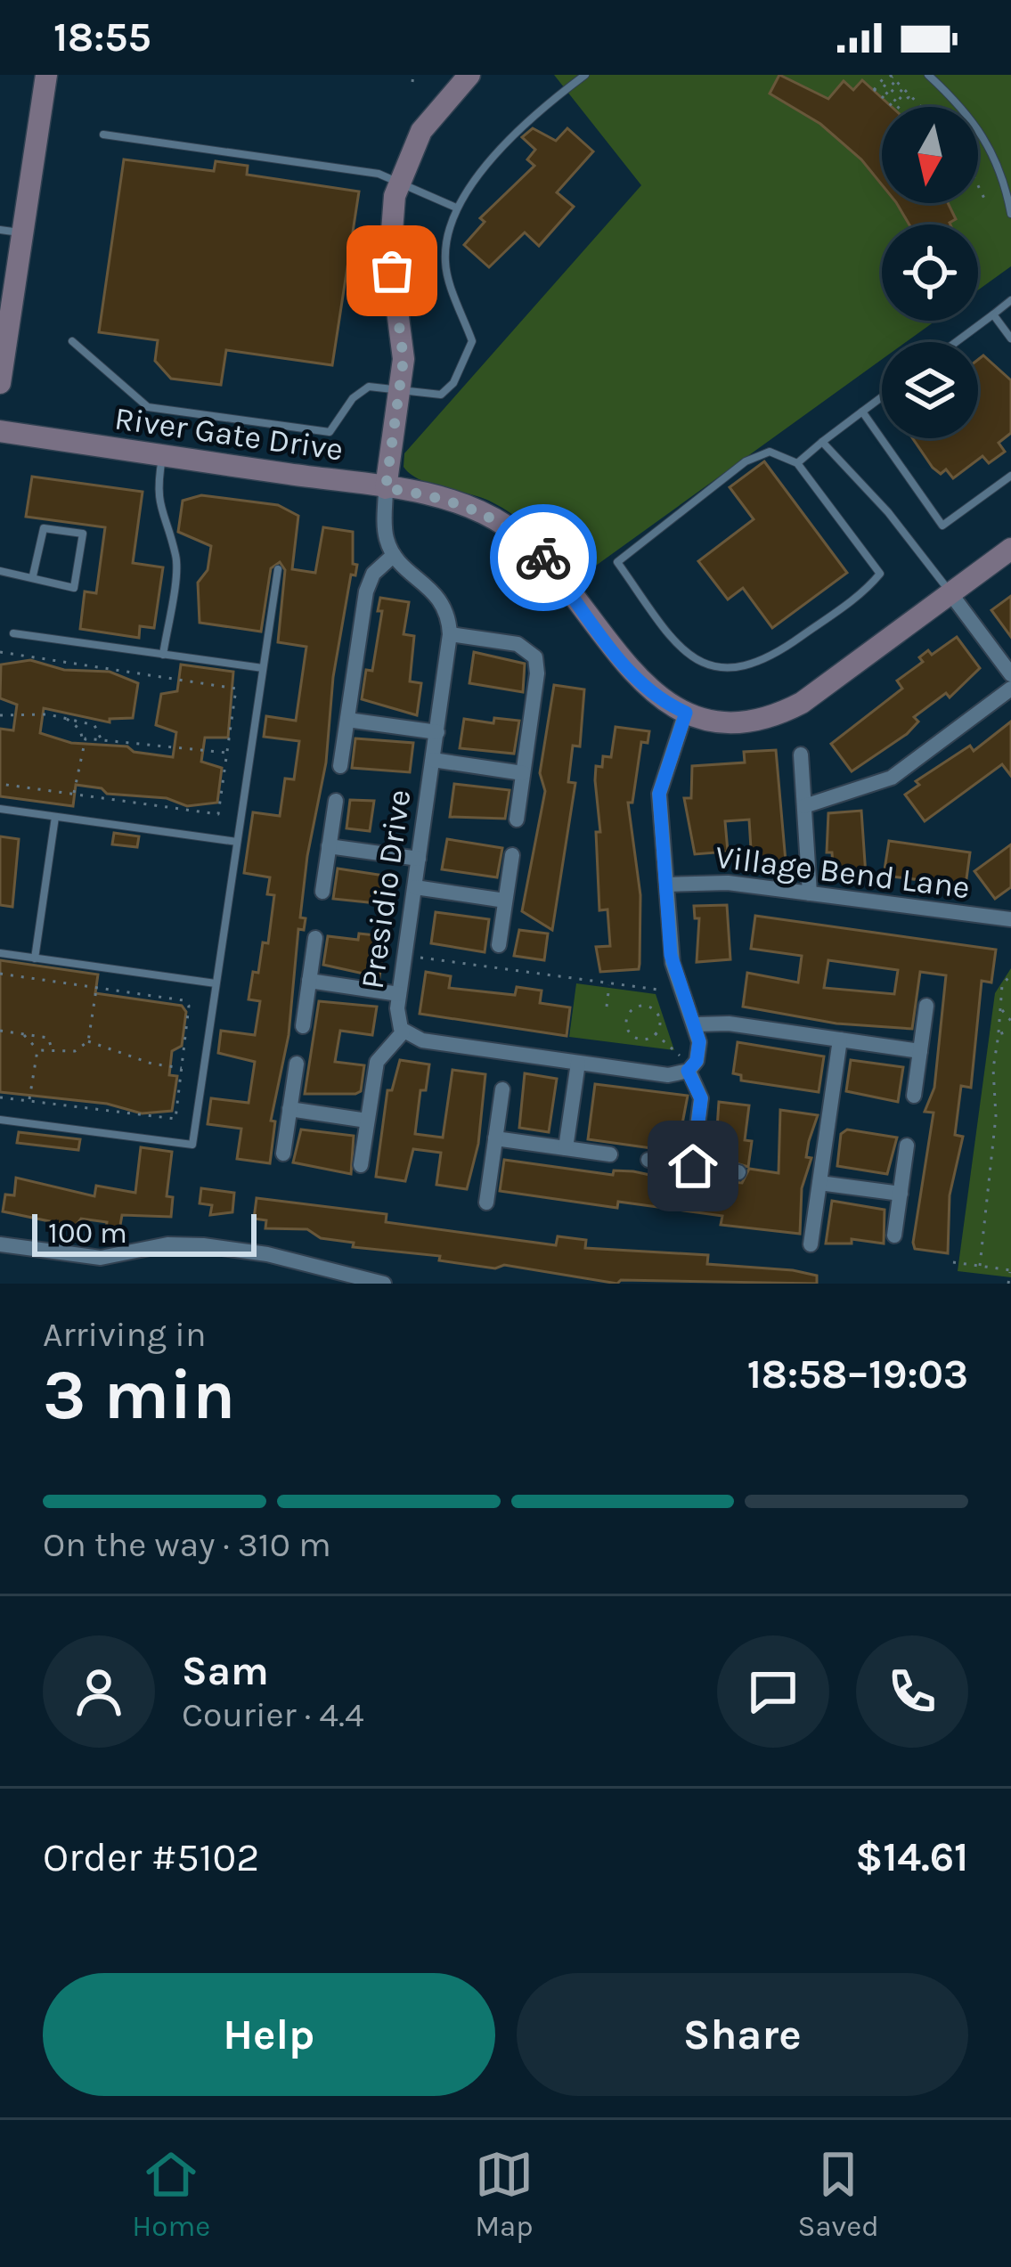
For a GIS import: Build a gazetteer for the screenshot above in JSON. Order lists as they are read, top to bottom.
{
  "streets": {
    "street": ["River Gate Drive", "Village Bend Lane", "Presidio Drive"]
  },
  "scale_bar": "100 m",
  "north": "bottom",
  "page": {
    "status": "18:55",
    "scale": "100 m",
    "heading": ["3 min", "Arriving in", "18:58–19:03"],
    "panel": [
      "Sam",
      "Courier · 4.4",
      "Order #5102",
      "$14.61"
    ],
    "bar": "On the way · 310 m",
    "buttons": ["Help", "Share"],
    "tabs": ["Home", "Map", "Saved"]
  }
}
